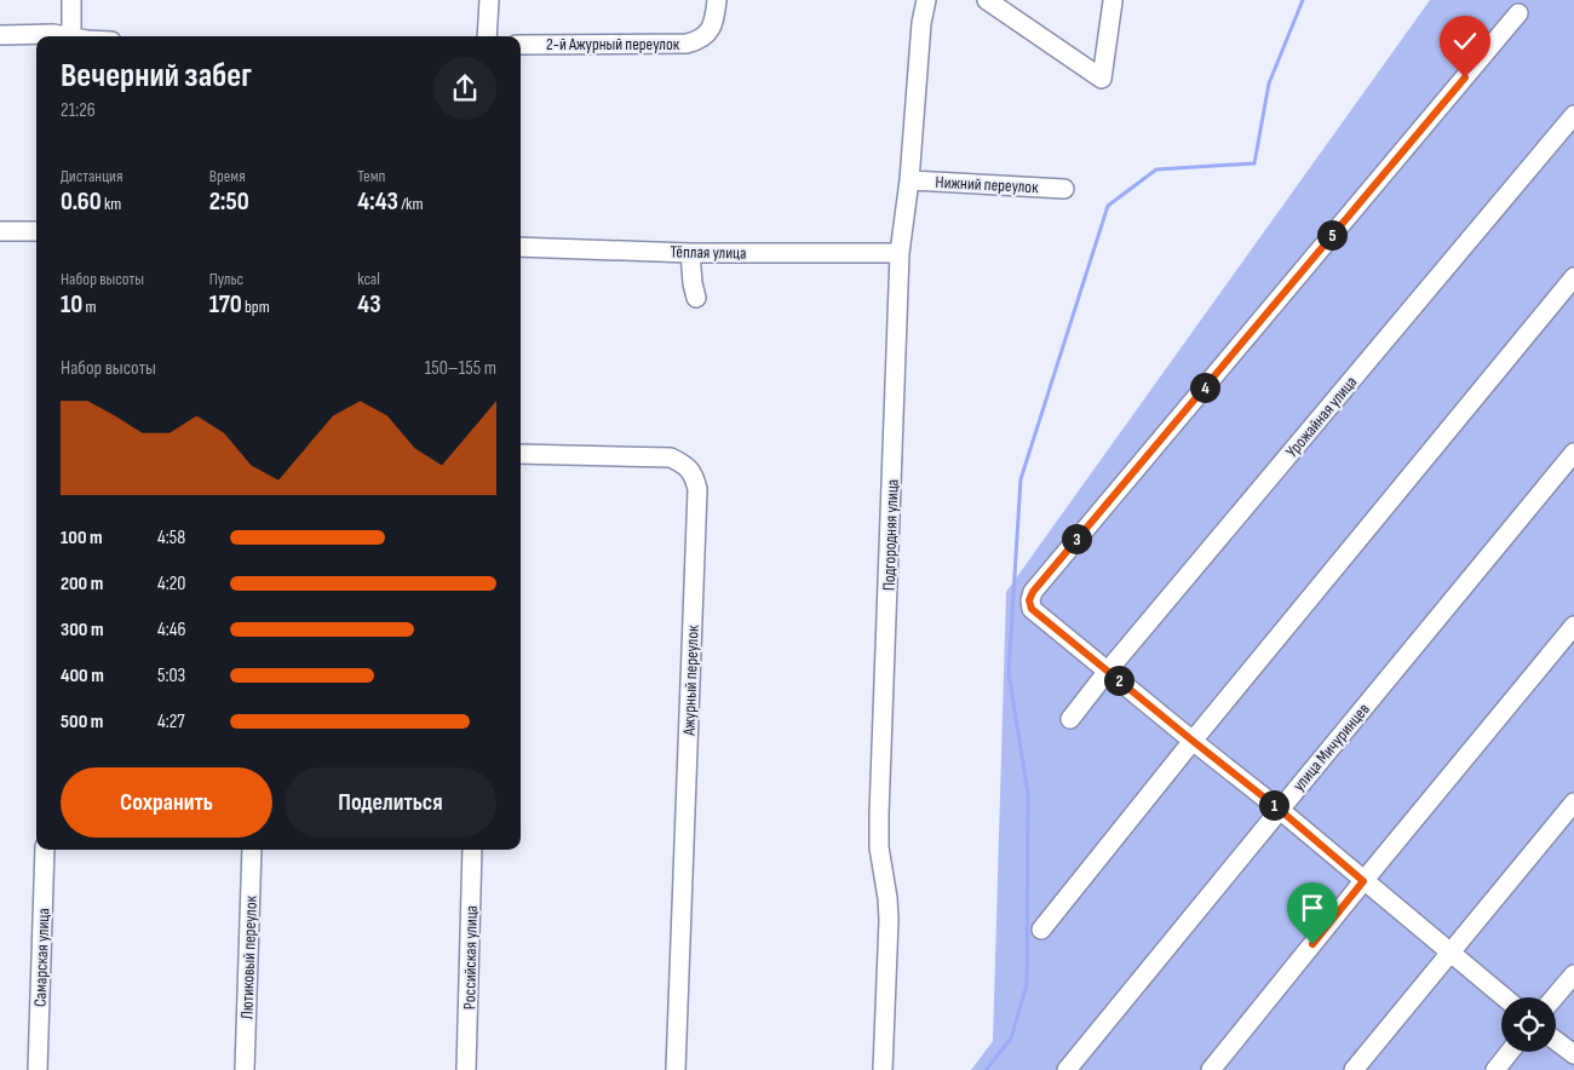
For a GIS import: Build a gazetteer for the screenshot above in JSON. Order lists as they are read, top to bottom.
{
  "streets": {
    "street": [
      "2-й Ажурный переулок",
      "Нижний переулок",
      "Тёплая улица",
      "Урожайная улица",
      "Подгородняя улица",
      "Ажурный переулок",
      "улица Мичуринцев",
      "Самарская улица",
      "Лютиковый переулок",
      "Российская улица"
    ]
  },
  "crossings": [
    ["Нижний переулок", "Подгородняя улица"],
    ["Тёплая улица", "Подгородняя улица"]
  ],
  "page": {
    "heading": ["Вечерний забег", "21:26"],
    "stats": [
      ["Дистанция", "0.60 km"],
      ["Время", "2:50"],
      ["Темп", "4:43 /km"],
      ["Набор высоты", "10 m"],
      ["Пульс", "170 bpm"],
      ["kcal", "43"]
    ],
    "pins": [
      "5",
      "4",
      "3",
      "2",
      "1"
    ],
    "chart": ["Набор высоты", "150–155 m"],
    "list": [
      {
        "name": "100 m",
        "note": "4:58"
      },
      {
        "name": "200 m",
        "note": "4:20"
      },
      {
        "name": "300 m",
        "note": "4:46"
      },
      {
        "name": "400 m",
        "note": "5:03"
      },
      {
        "name": "500 m",
        "note": "4:27"
      }
    ],
    "buttons": ["Сохранить", "Поделиться"]
  }
}
